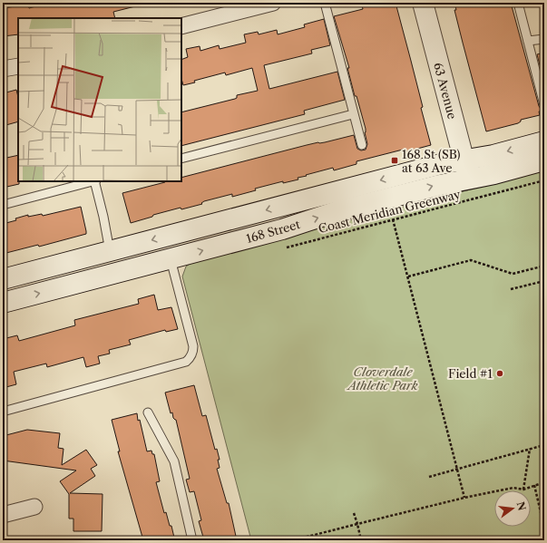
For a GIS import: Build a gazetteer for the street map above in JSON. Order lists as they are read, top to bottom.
{
  "streets": {
    "main road": ["63 Avenue", "168 Street"],
    "path": ["Coast Meridian Greenway"]
  },
  "crossings": [
    ["63 Avenue", "168 Street"]
  ],
  "parks": ["Cloverdale Athletic Park"],
  "places": {
    "transit": ["168 St (SB) at 63 Ave"],
    "other": ["Field #1"]
  },
  "north": "right"
}
